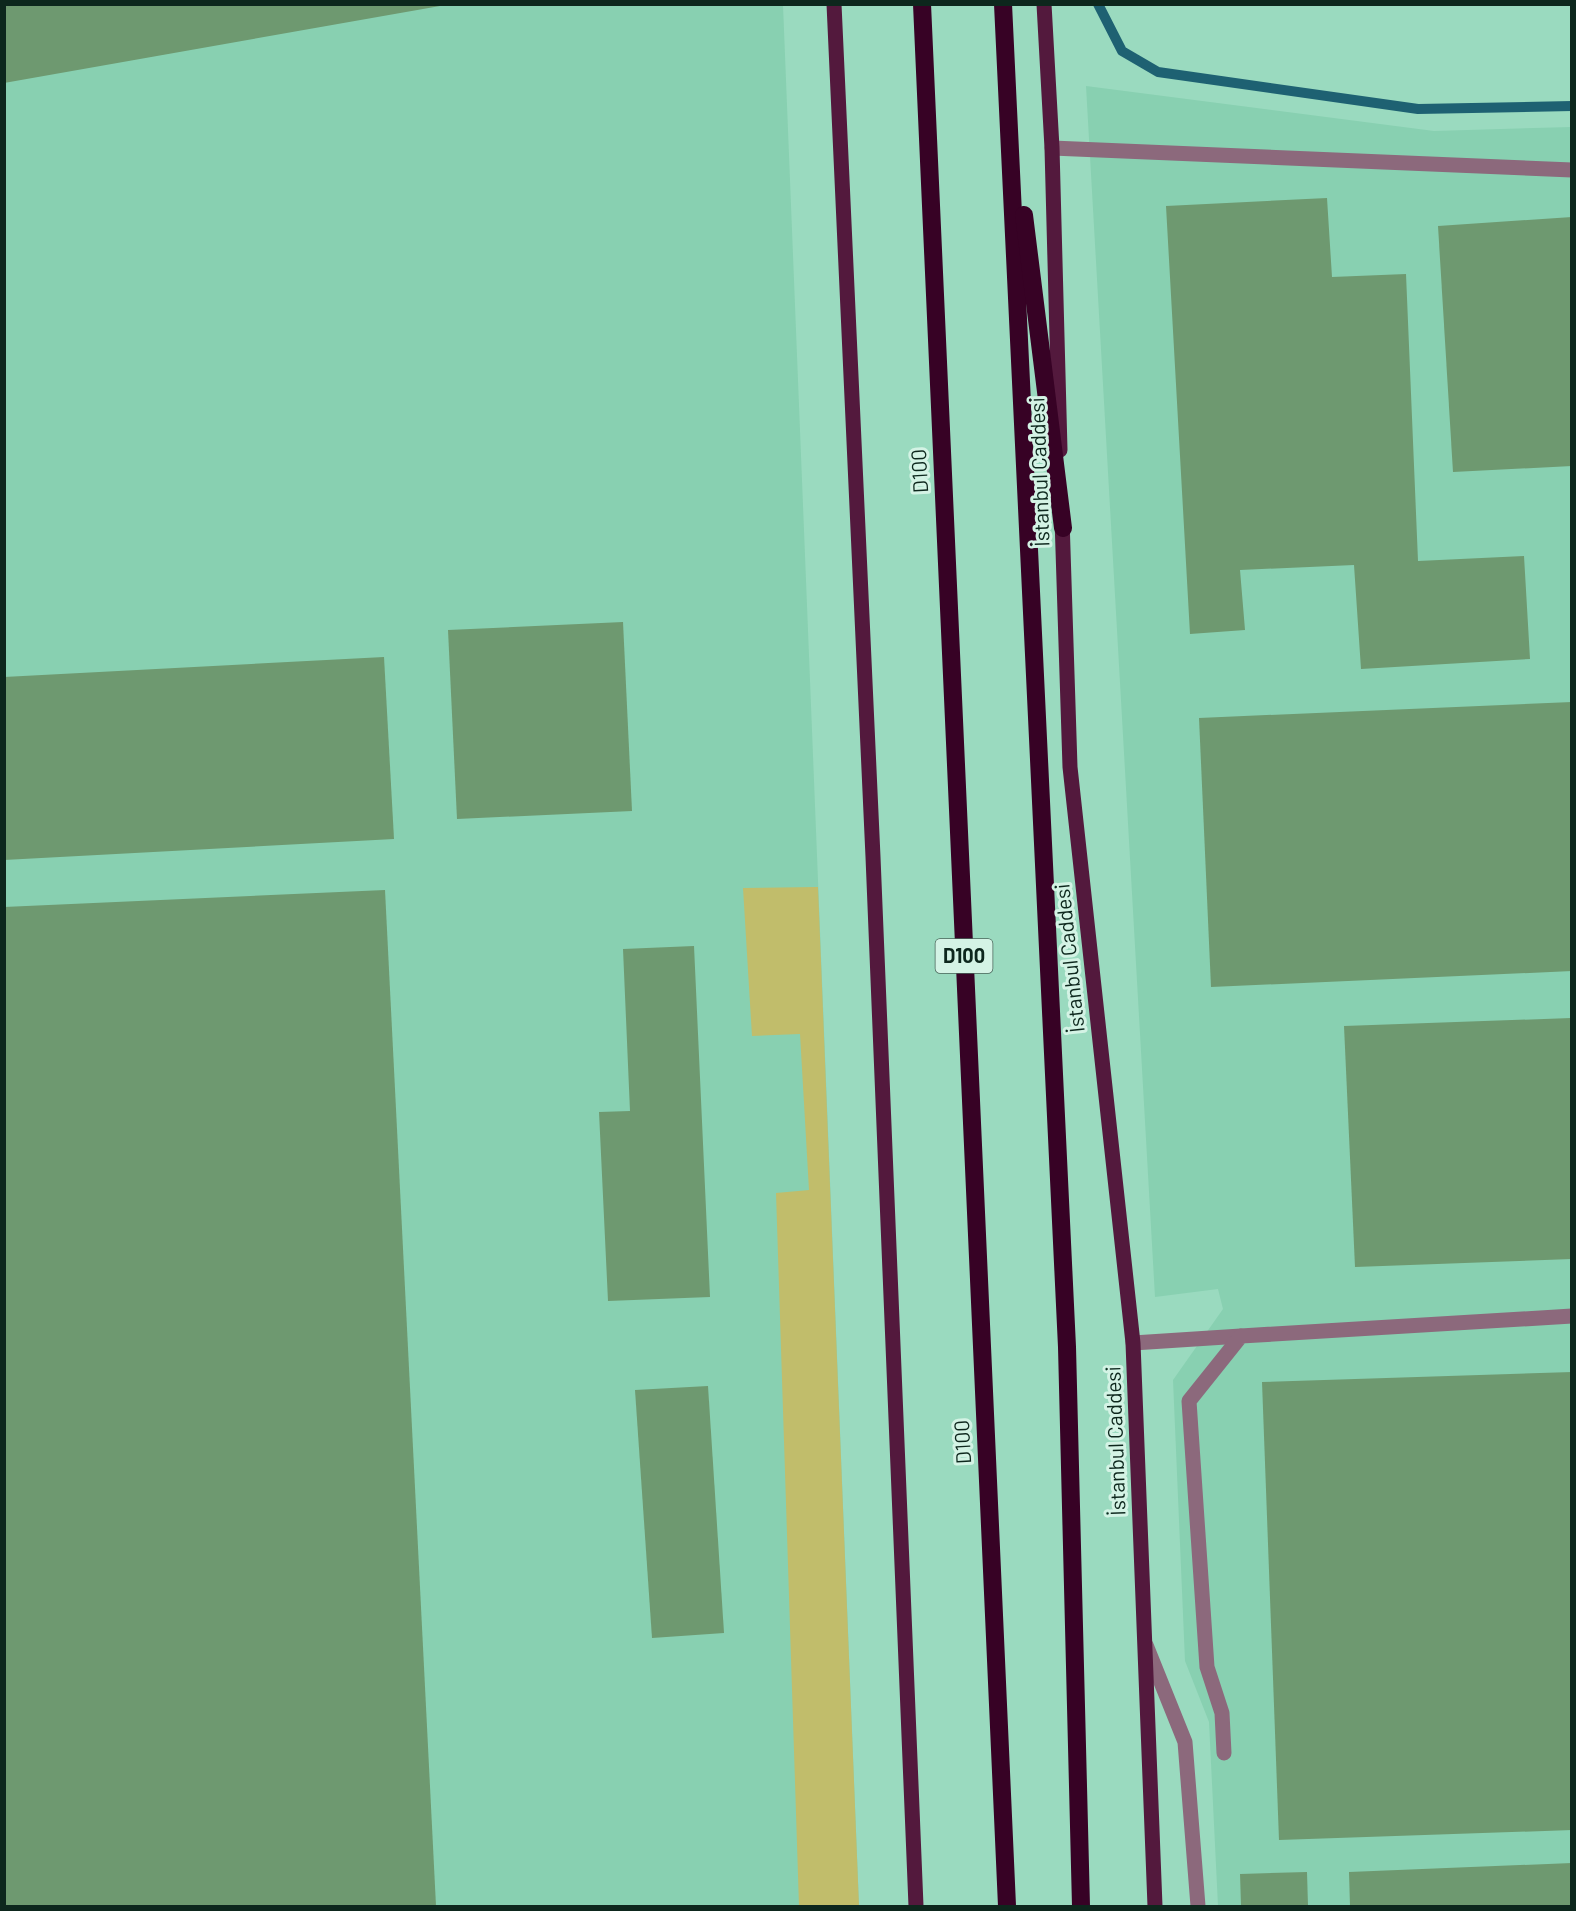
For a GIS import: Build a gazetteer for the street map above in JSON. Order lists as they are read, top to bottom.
{
  "streets": {
    "highway": ["D100"],
    "main road": ["İstanbul Caddesi"]
  }
}
